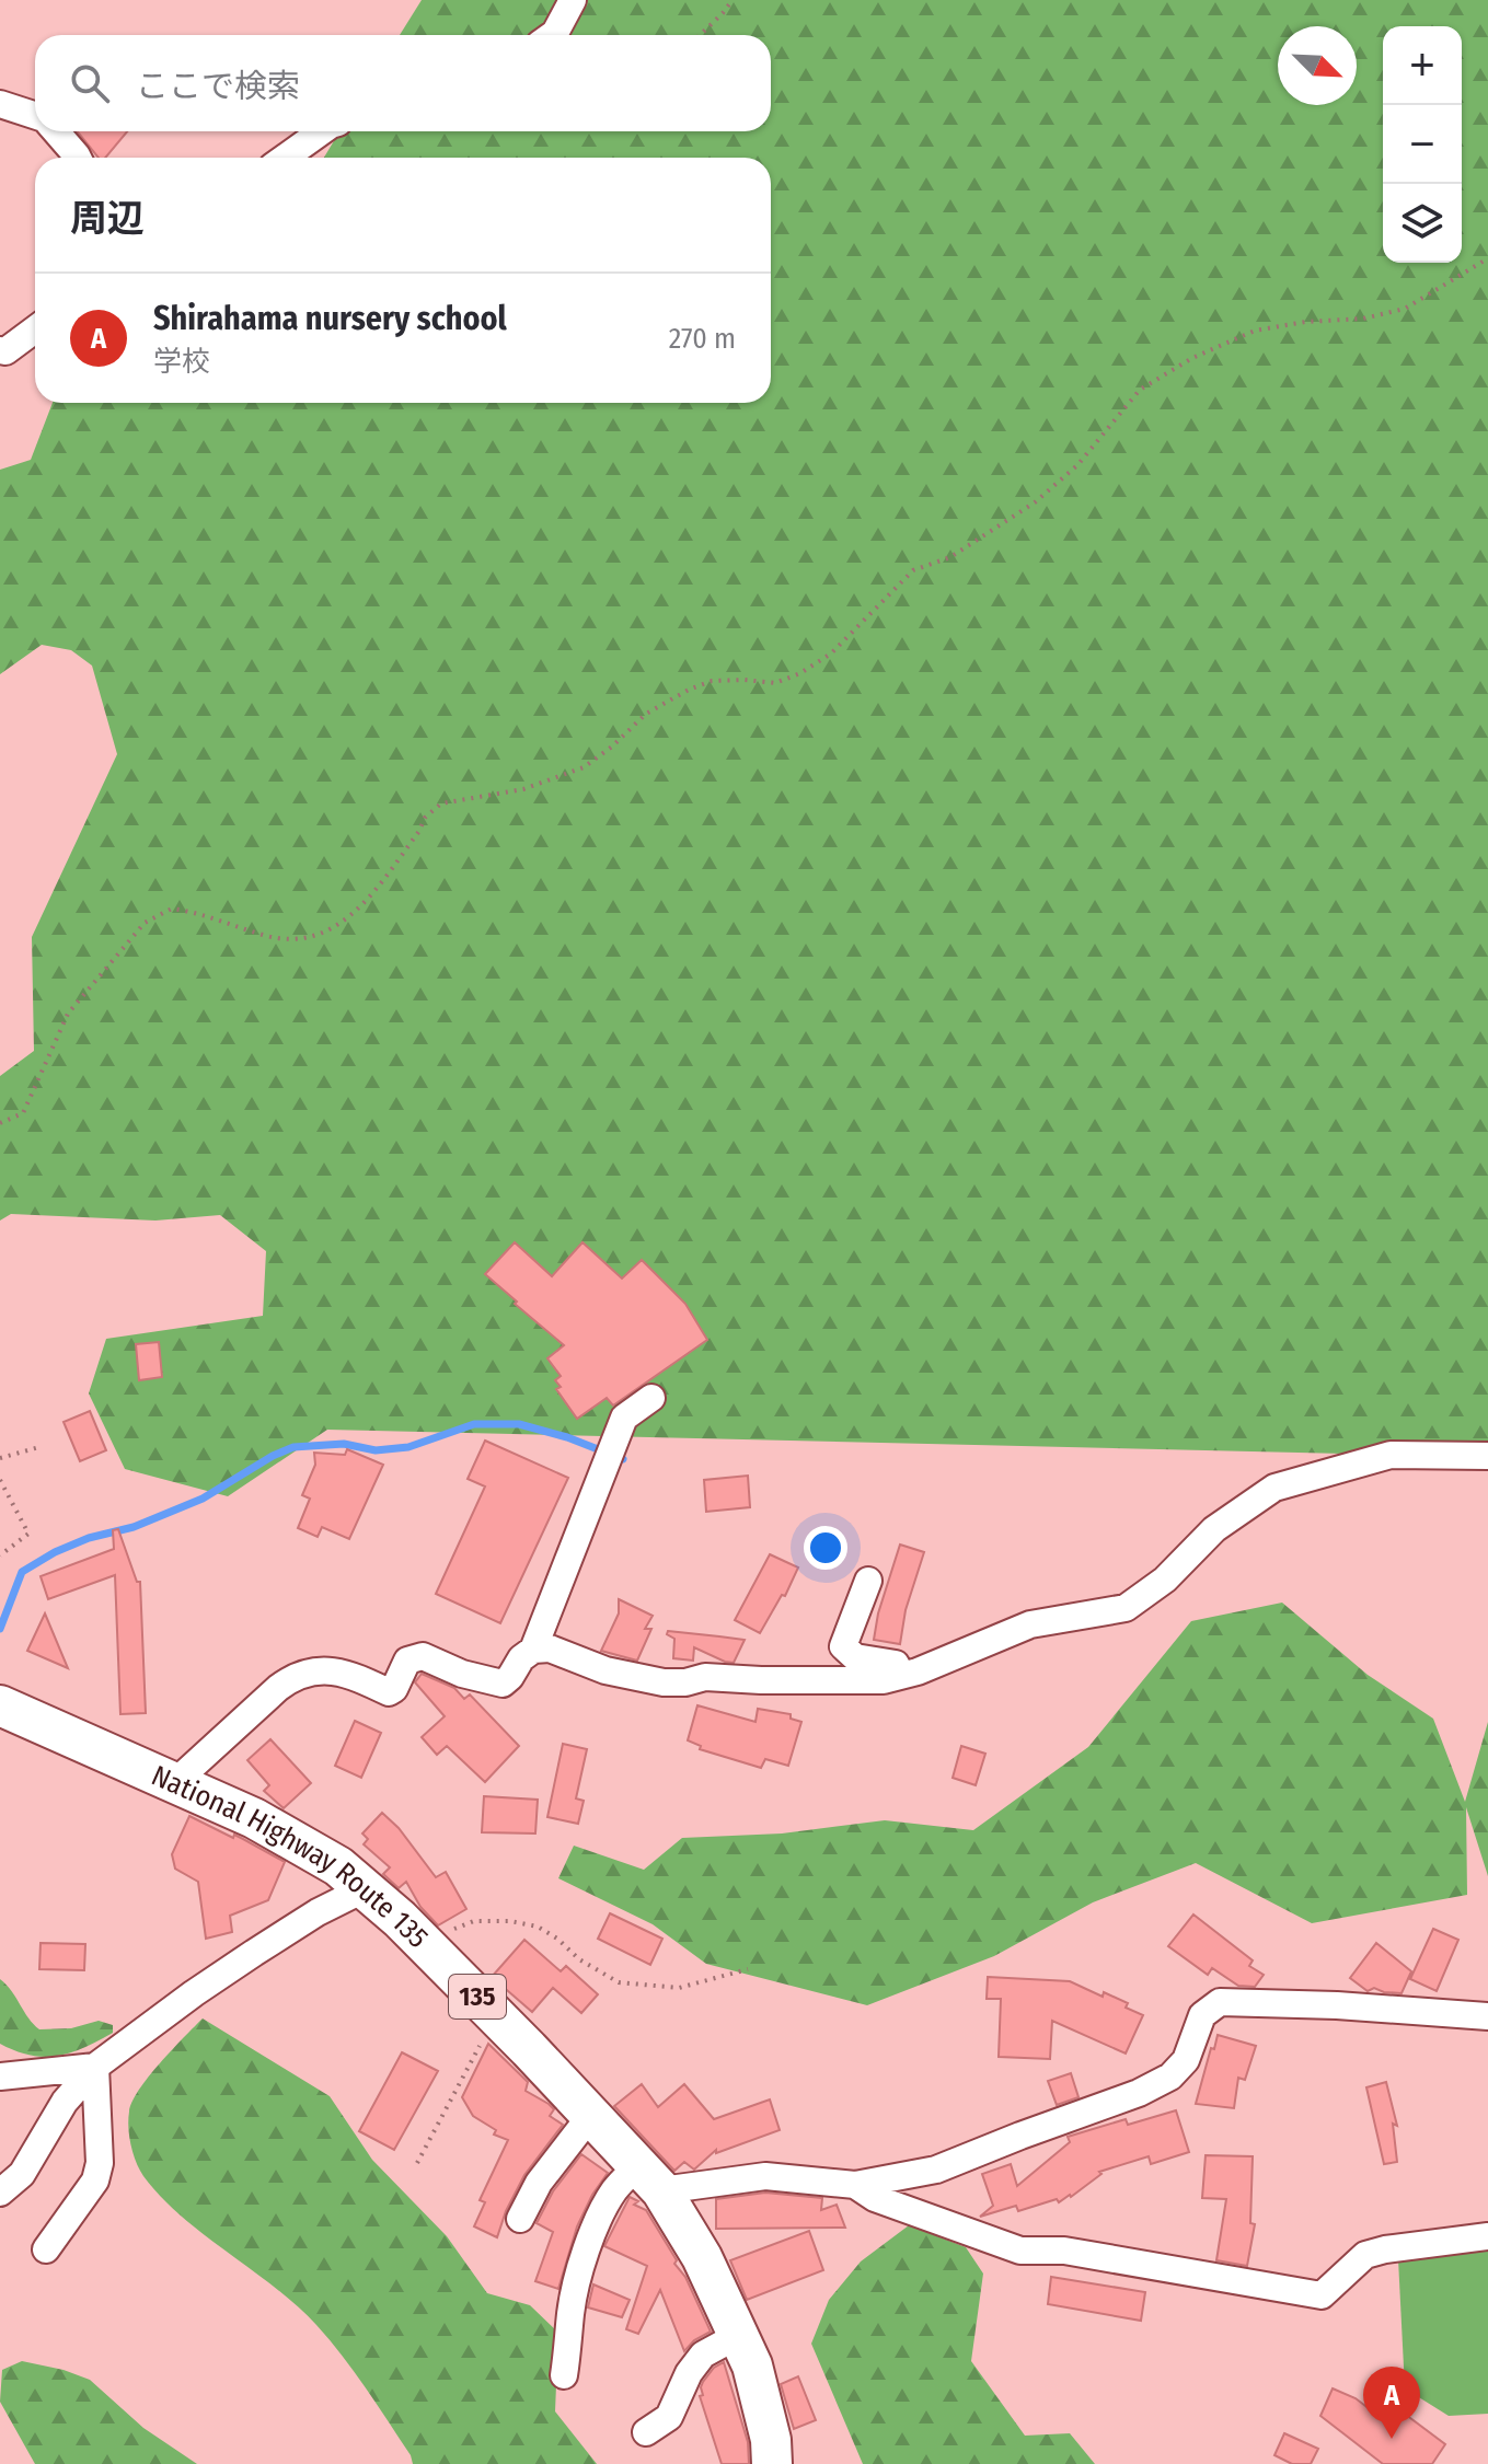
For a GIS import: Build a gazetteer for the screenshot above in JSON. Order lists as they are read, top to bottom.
{
  "streets": {
    "highway": ["National Highway Route 135", "135"]
  },
  "north": "bottom right",
  "page": {
    "map_buttons": ["+", "−"],
    "search": "ここで検索",
    "heading": "周辺",
    "list": [
      {
        "mark": "A",
        "name": "Shirahama nursery school",
        "note": "学校",
        "value": "270 m"
      }
    ],
    "pins": "A"
  }
}
